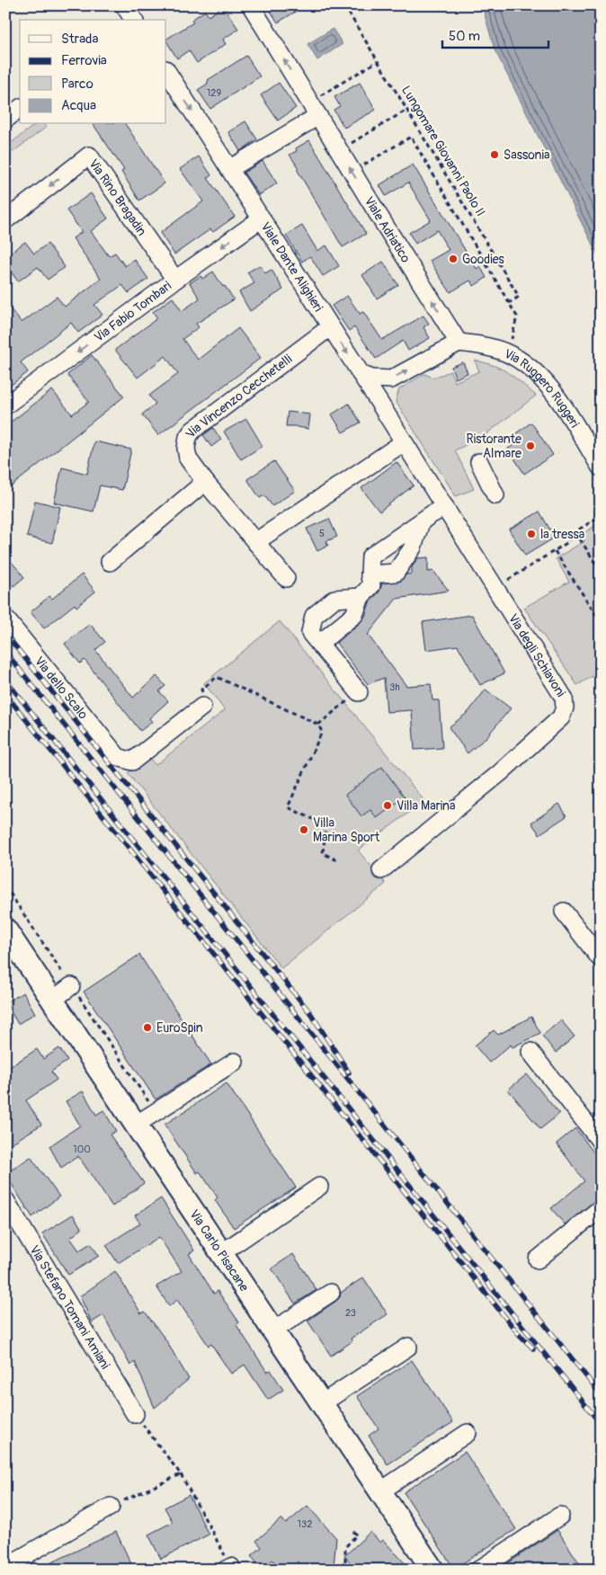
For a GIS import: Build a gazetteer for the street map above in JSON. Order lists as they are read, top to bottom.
{
  "streets": {
    "main road": ["Via Carlo Pisacane"],
    "street": [
      "Via Rino Bragadin",
      "Viale Adriatico",
      "Viale Dante Alighieri",
      "Via Fabio Tombari",
      "Via Ruggero Ruggeri",
      "Via Vincenzo Cecchetelli",
      "Via degli Schiavoni",
      "Via dello Scalo",
      "Via Stefano Tomani Amiani"
    ],
    "path": ["Lungomare Giovanni Paolo II"]
  },
  "crossings": [
    ["Via Rino Bragadin", "Via Fabio Tombari"],
    ["Viale Adriatico", "Via Ruggero Ruggeri"],
    ["Viale Dante Alighieri", "Via Fabio Tombari"],
    ["Viale Dante Alighieri", "Via Vincenzo Cecchetelli"],
    ["Viale Dante Alighieri", "Via degli Schiavoni"]
  ],
  "one_way": ["Viale Adriatico", "Viale Dante Alighieri", "Via Fabio Tombari"],
  "places": [
    "Sassonia",
    "Goodies",
    "Ristorante Almare",
    "la tressa",
    "Villa Marina",
    "Villa Marina Sport",
    "EuroSpin"
  ],
  "house_numbers": [
    "129",
    "5",
    "3h",
    "100",
    "23",
    "132"
  ],
  "legend": [
    "Strada",
    "Ferrovia",
    "Parco",
    "Acqua"
  ],
  "scale_bar": "50 m"
}
